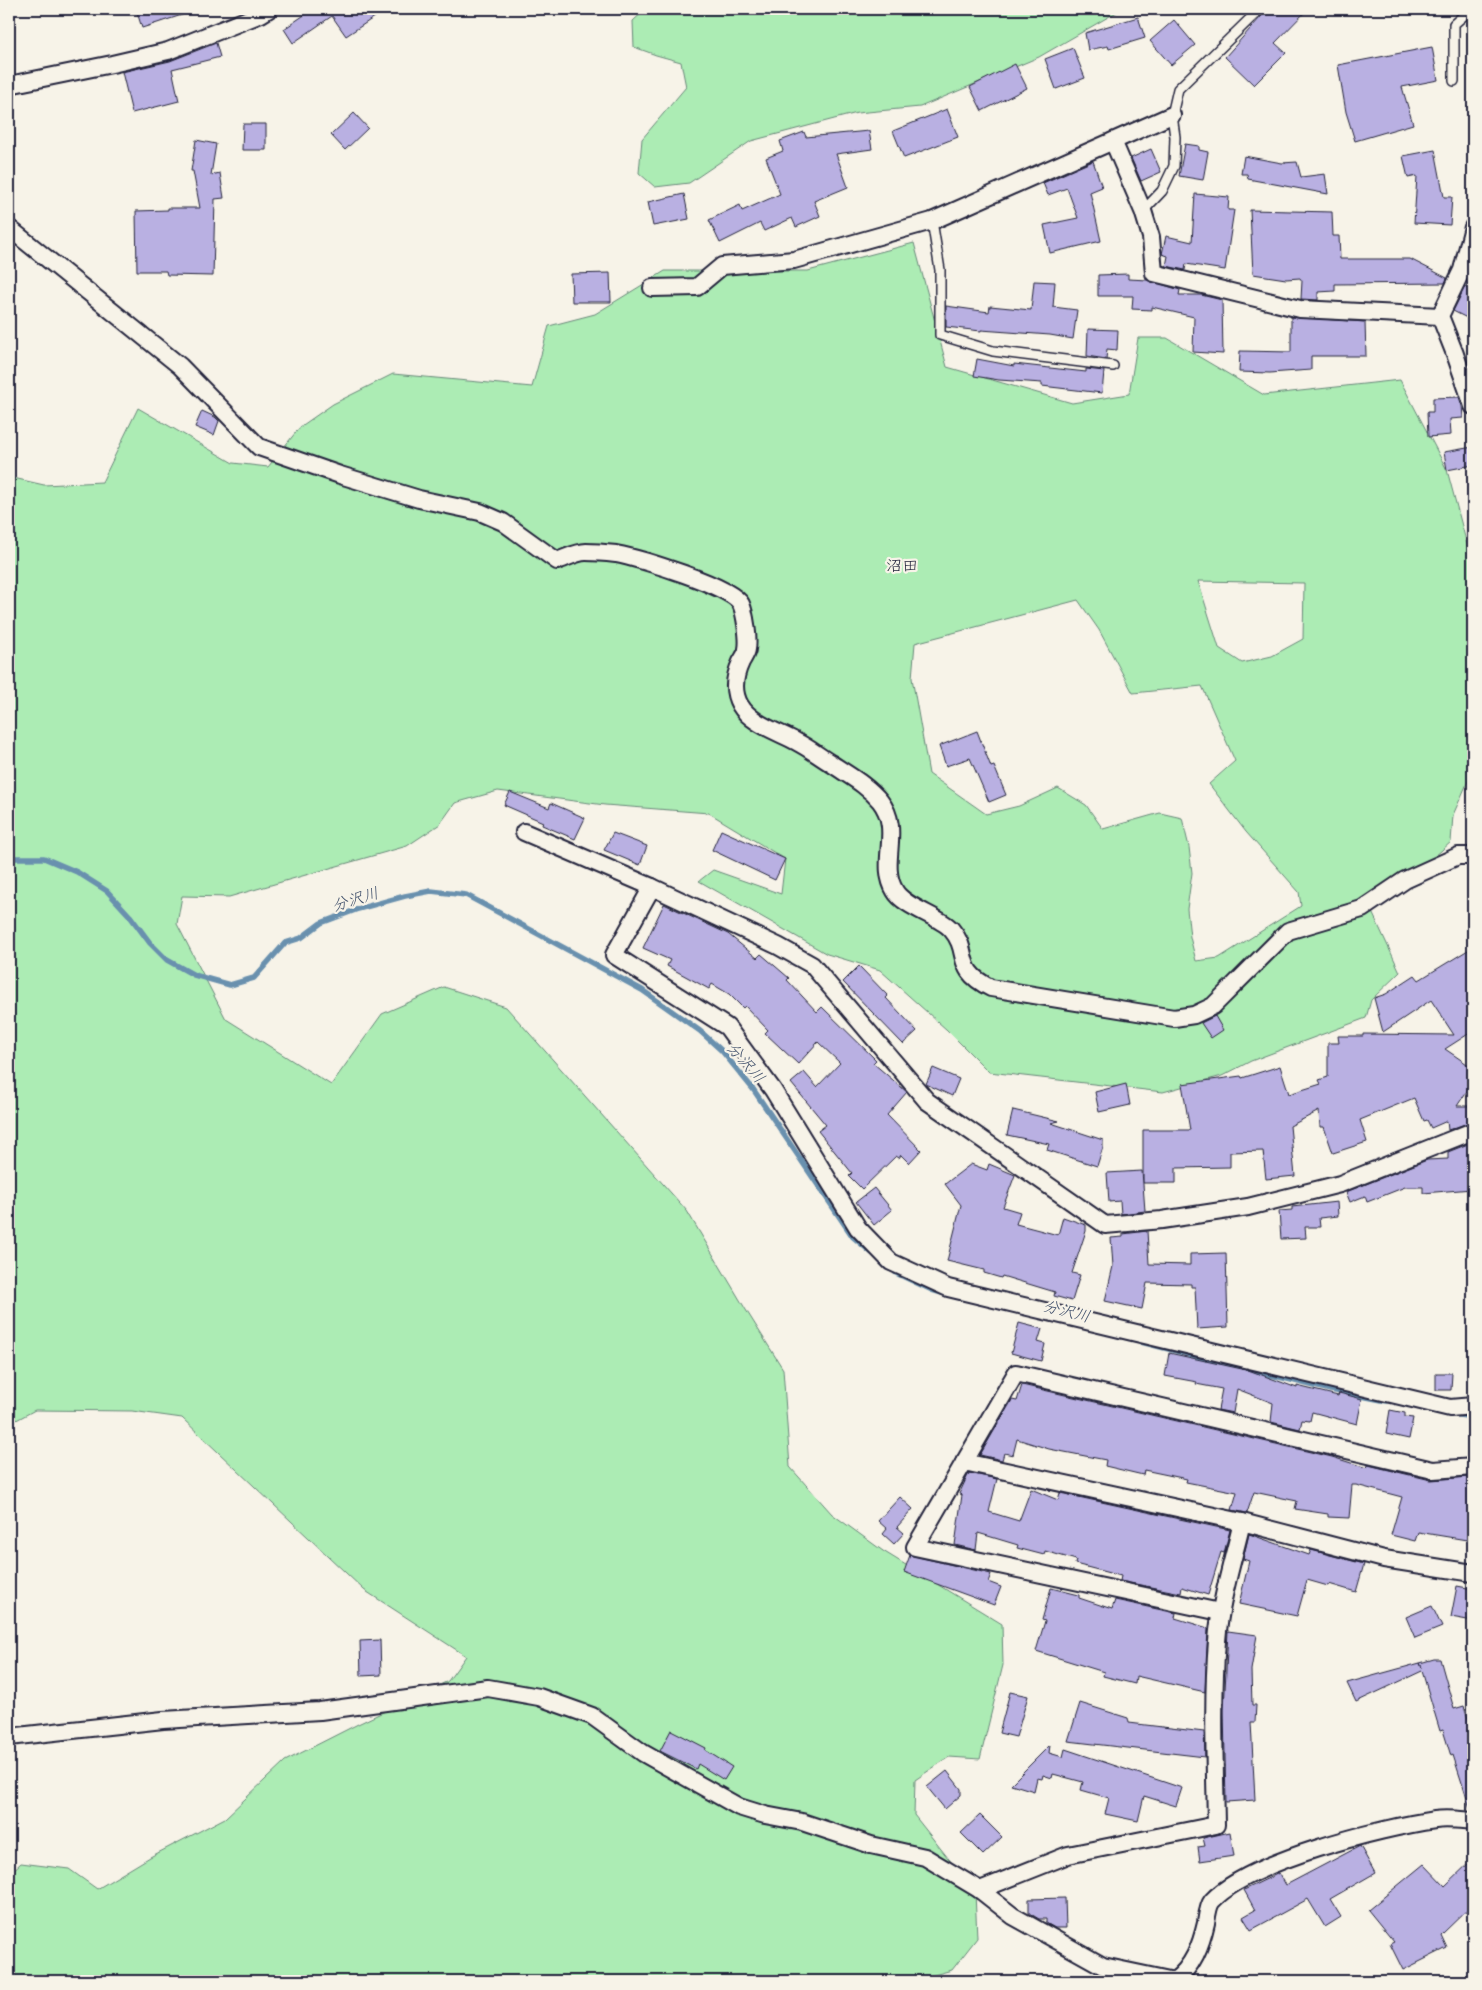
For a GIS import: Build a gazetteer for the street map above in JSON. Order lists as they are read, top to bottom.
{
  "districts": ["沼田"],
  "water": ["分沢川"]
}
